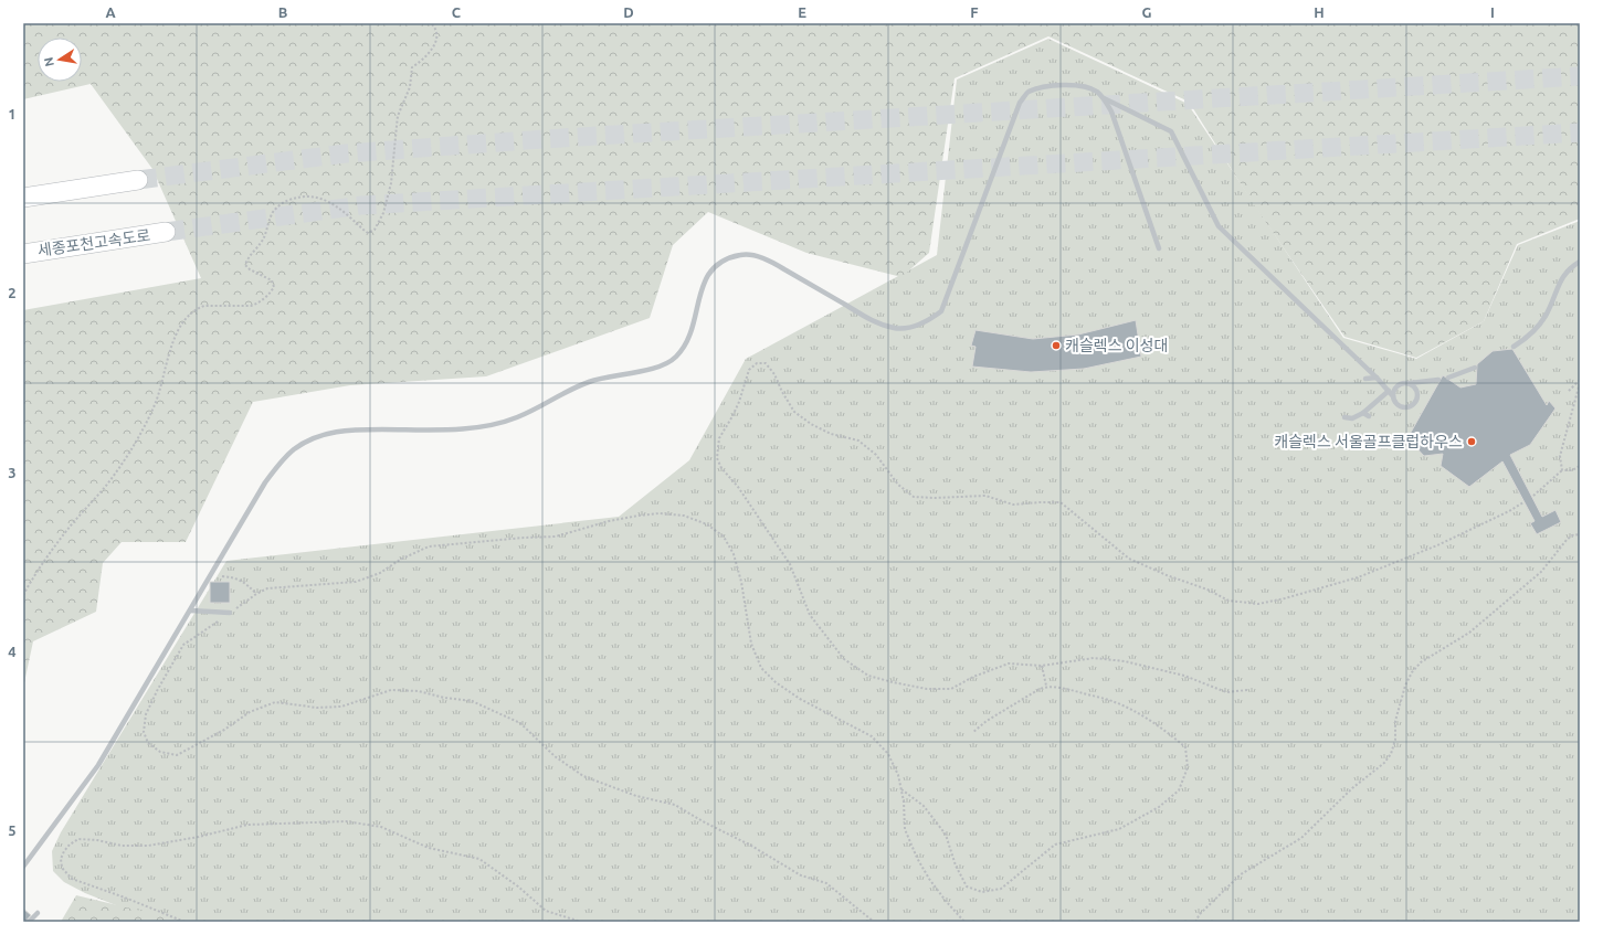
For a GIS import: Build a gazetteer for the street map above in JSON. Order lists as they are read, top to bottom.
{
  "streets": {
    "highway": ["세종포천고속도로"]
  },
  "places": ["캐슬렉스 이성대", "캐슬렉스 서울골프클럽하우스"],
  "north": "left",
  "grid": {
    "columns": [
      "A",
      "B",
      "C",
      "D",
      "E",
      "F",
      "G",
      "H",
      "I"
    ],
    "rows": [
      "1",
      "2",
      "3",
      "4",
      "5"
    ]
  }
}
